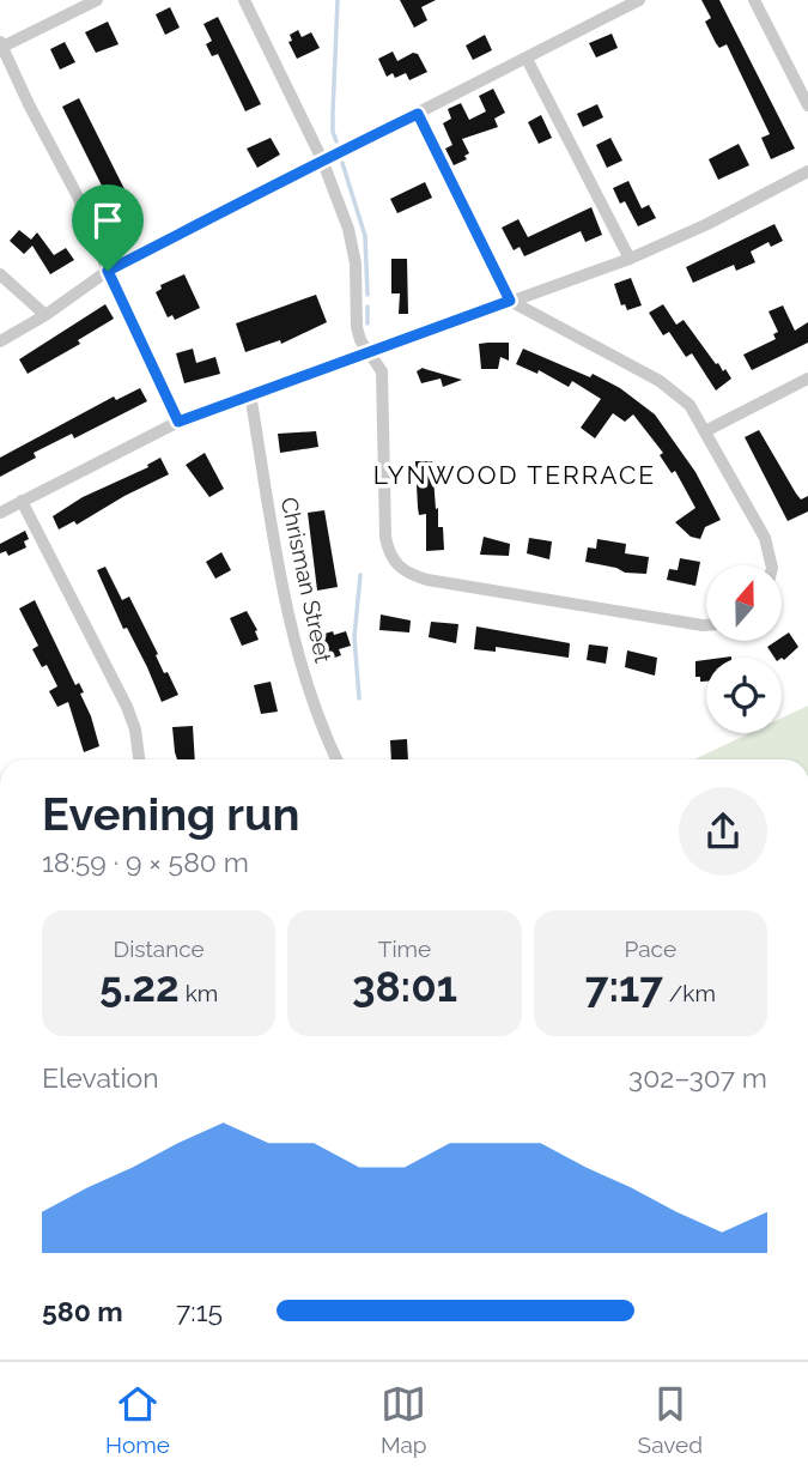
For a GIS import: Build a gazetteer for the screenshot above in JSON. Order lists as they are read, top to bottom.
{
  "streets": {
    "street": ["Chrisman Street"]
  },
  "districts": ["LYNWOOD TERRACE"],
  "north": "top",
  "page": {
    "heading": ["Evening run", "18:59 · 9 × 580 m"],
    "stats": [
      ["Distance", "5.22 km"],
      ["Time", "38:01"],
      ["Pace", "7:17 /km"]
    ],
    "chart": ["Elevation", "302–307 m"],
    "list": [
      {
        "name": "580 m",
        "note": "7:15"
      }
    ],
    "tabs": ["Home", "Map", "Saved"]
  }
}
